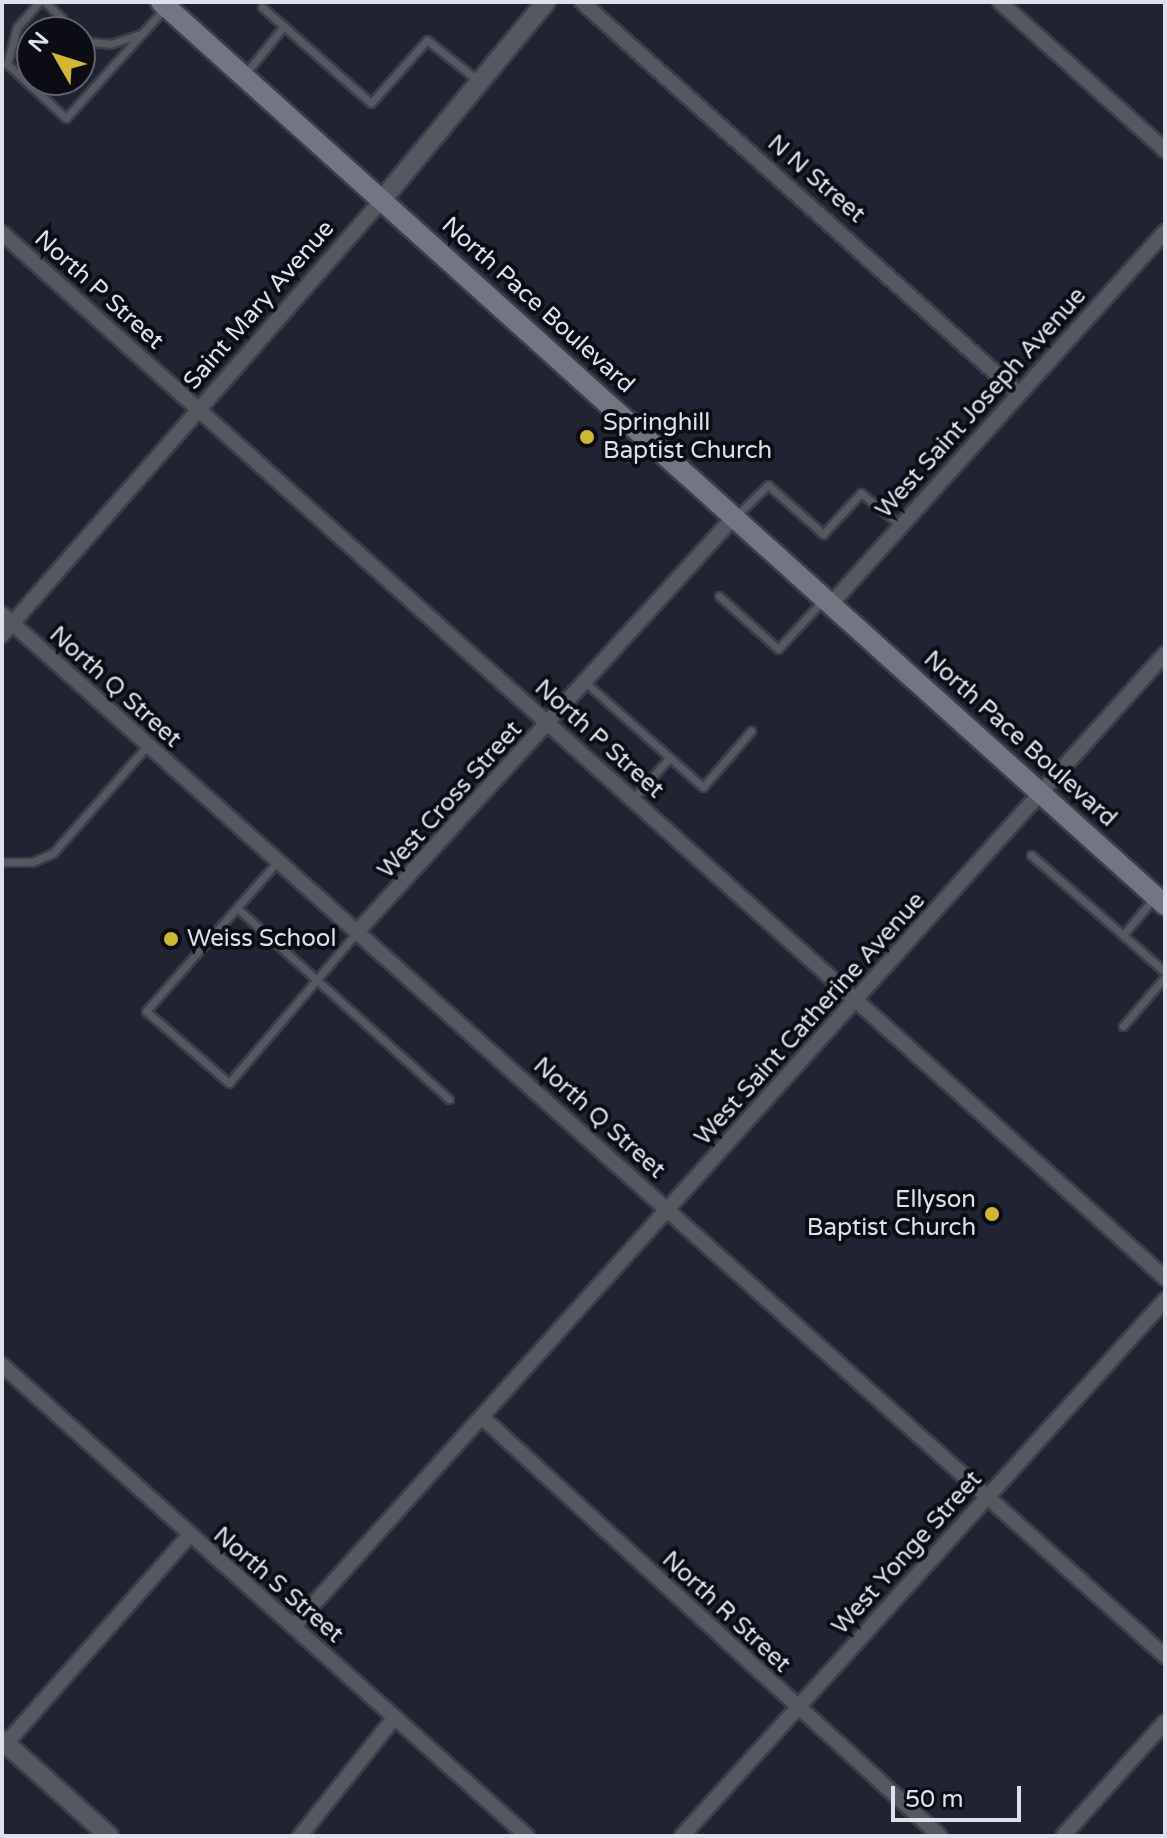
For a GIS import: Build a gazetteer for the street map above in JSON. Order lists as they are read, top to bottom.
{
  "streets": {
    "main road": ["North Pace Boulevard"],
    "street": [
      "N N Street",
      "North P Street",
      "Saint Mary Avenue",
      "West Saint Joseph Avenue",
      "North Q Street",
      "West Cross Street",
      "West Saint Catherine Avenue",
      "West Yonge Street",
      "North S Street",
      "North R Street"
    ]
  },
  "crossings": [
    ["N N Street", "West Saint Joseph Avenue"],
    ["North P Street", "Saint Mary Avenue"],
    ["North P Street", "West Cross Street"],
    ["North P Street", "West Saint Catherine Avenue"],
    ["Saint Mary Avenue", "North Pace Boulevard"],
    ["Saint Mary Avenue", "North Q Street"],
    ["North Pace Boulevard", "West Saint Joseph Avenue"],
    ["North Pace Boulevard", "West Cross Street"],
    ["North Pace Boulevard", "West Saint Catherine Avenue"],
    ["North Q Street", "West Cross Street"],
    ["North Q Street", "West Saint Catherine Avenue"],
    ["North Q Street", "West Yonge Street"],
    ["West Saint Catherine Avenue", "North S Street"],
    ["West Saint Catherine Avenue", "North R Street"],
    ["West Yonge Street", "North R Street"]
  ],
  "places": ["Springhill Baptist Church", "Weiss School", "Ellyson Baptist Church"],
  "scale_bar": "50 m",
  "north": "top left"
}
